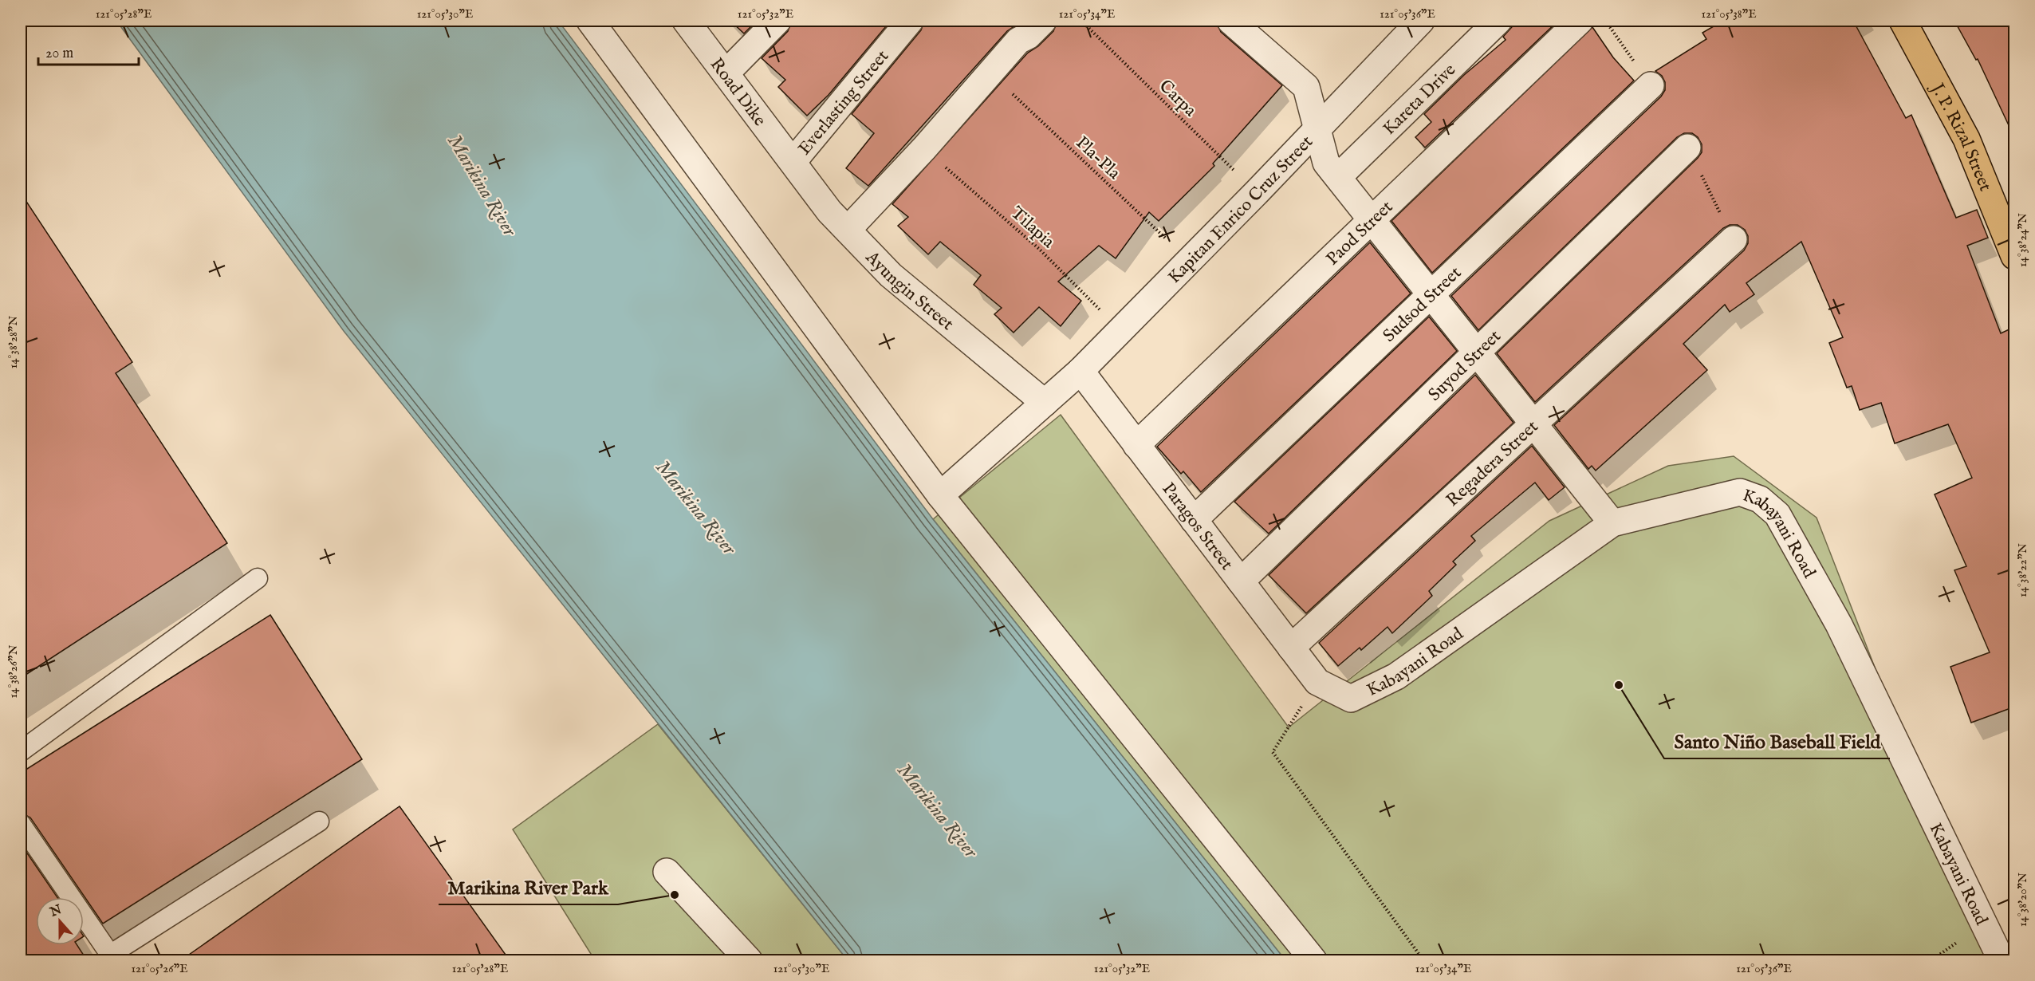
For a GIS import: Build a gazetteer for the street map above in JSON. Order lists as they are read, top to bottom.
{
  "streets": {
    "main road": ["J. P. Rizal Street"],
    "street": [
      "Road Dike",
      "Kareta Drive",
      "Everlasting Street",
      "Kapitan Enrico Cruz Street",
      "Paod Street",
      "Ayungin Street",
      "Sudsod Street",
      "Suyod Street",
      "Regadera Street",
      "Paragos Street",
      "Kabayani Road"
    ],
    "path": ["Carpa", "Pla-Pla", "Tilapia"]
  },
  "crossings": [
    ["Road Dike", "Everlasting Street"],
    ["Road Dike", "Ayungin Street"],
    ["Carpa", "Kapitan Enrico Cruz Street"],
    ["Everlasting Street", "Ayungin Street"],
    ["Pla-Pla", "Kapitan Enrico Cruz Street"],
    ["Kapitan Enrico Cruz Street", "Tilapia"],
    ["Kapitan Enrico Cruz Street", "Ayungin Street"],
    ["Kapitan Enrico Cruz Street", "Paragos Street"],
    ["Paod Street", "Paragos Street"],
    ["Sudsod Street", "Paragos Street"],
    ["Suyod Street", "Paragos Street"],
    ["Regadera Street", "Paragos Street"],
    ["Paragos Street", "Kabayani Road"]
  ],
  "water": ["Marikina River"],
  "places": ["Santo Niño Baseball Field", "Marikina River Park"],
  "scale_bar": "20 m",
  "north": "top",
  "coordinates": [
    "121°05'28\"E",
    "121°05'30\"E",
    "121°05'32\"E",
    "121°05'34\"E",
    "121°05'36\"E",
    "121°05'38\"E",
    "14°38'24\"N",
    "14°38'28\"N",
    "14°38'22\"N",
    "14°38'26\"N",
    "14°38'20\"N",
    "121°05'26\"E"
  ]
}
